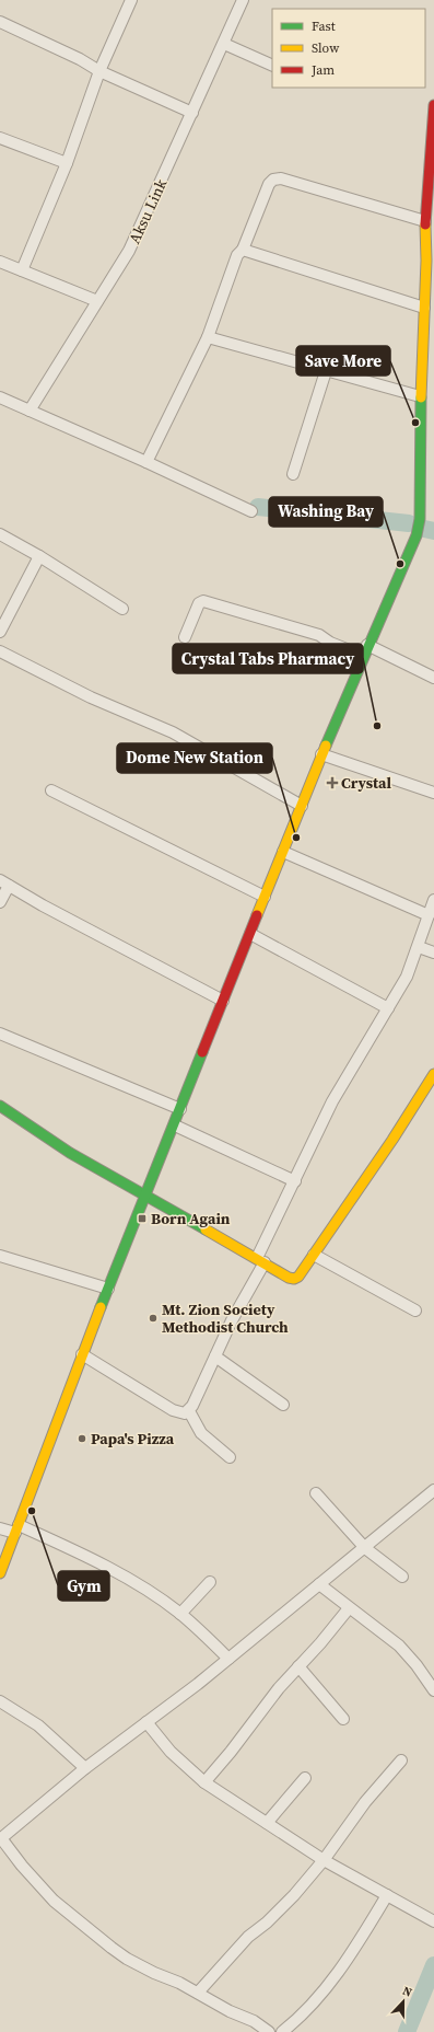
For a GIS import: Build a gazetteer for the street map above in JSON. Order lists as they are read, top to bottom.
{
  "streets": {
    "street": ["Aksu Link"]
  },
  "places": {
    "other": [
      "Save More",
      "Washing Bay",
      "Crystal Tabs Pharmacy",
      "Dome New Station",
      "Mt. Zion Society Methodist Church",
      "Papa's Pizza",
      "Gym"
    ],
    "health": ["Crystal"],
    "transit": ["Born Again"]
  },
  "legend": ["Fast", "Slow", "Jam"],
  "north": "top"
}
